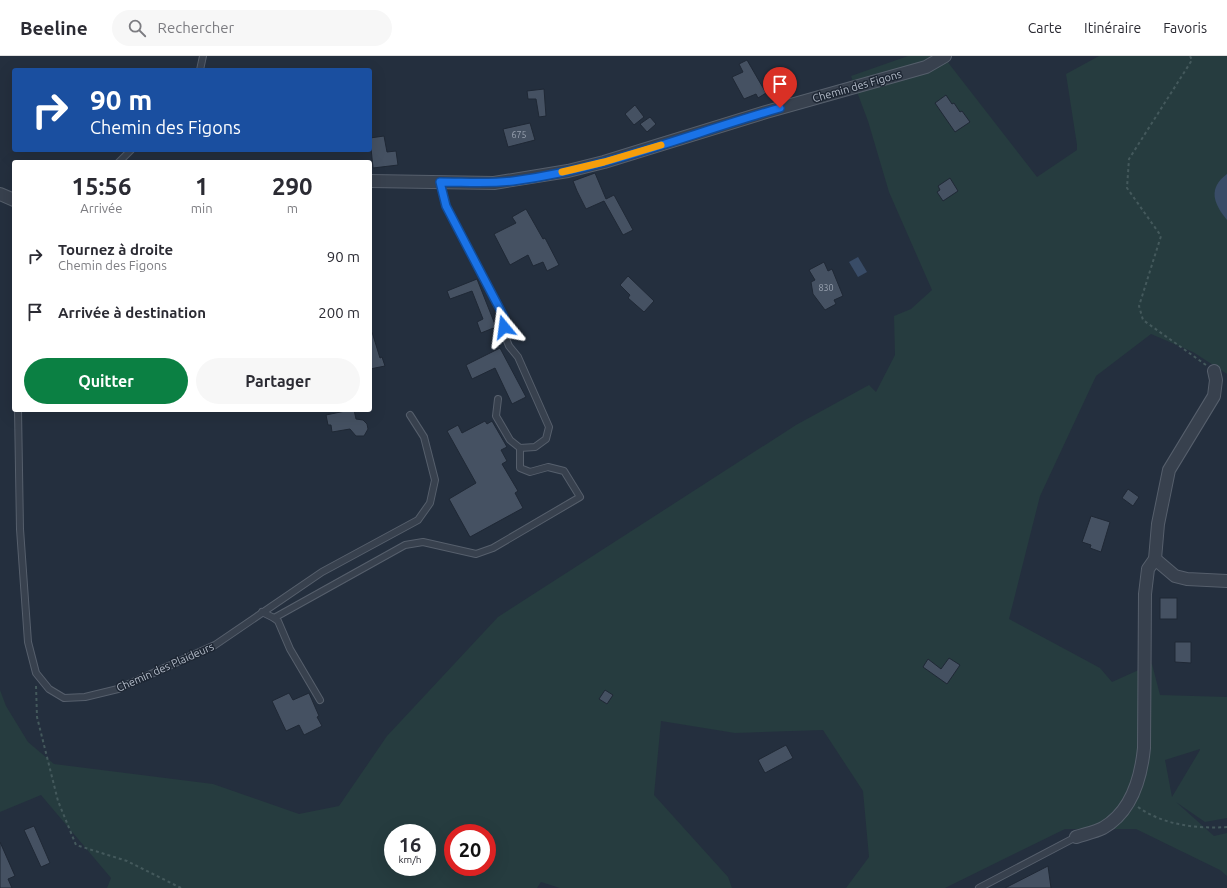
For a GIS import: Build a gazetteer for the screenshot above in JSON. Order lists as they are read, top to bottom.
{
  "streets": {
    "street": ["Chemin des Figons"],
    "lane": ["Chemin des Plaideurs"]
  },
  "house_numbers": ["675", "830"],
  "page": {
    "header": "Beeline",
    "search": "Rechercher",
    "nav": ["Carte", "Itinéraire", "Favoris"],
    "turn": ["90 m", "Chemin des Figons"],
    "eta": [
      "15:56",
      "Arrivée",
      "1",
      "min",
      "290",
      "m"
    ],
    "list": [
      {
        "name": "Tournez à droite",
        "note": "Chemin des Figons",
        "value": "90 m"
      },
      {
        "name": "Arrivée à destination",
        "value": "200 m"
      }
    ],
    "buttons": ["Quitter", "Partager"],
    "speed": "16 km/h",
    "limit": "20"
  }
}
